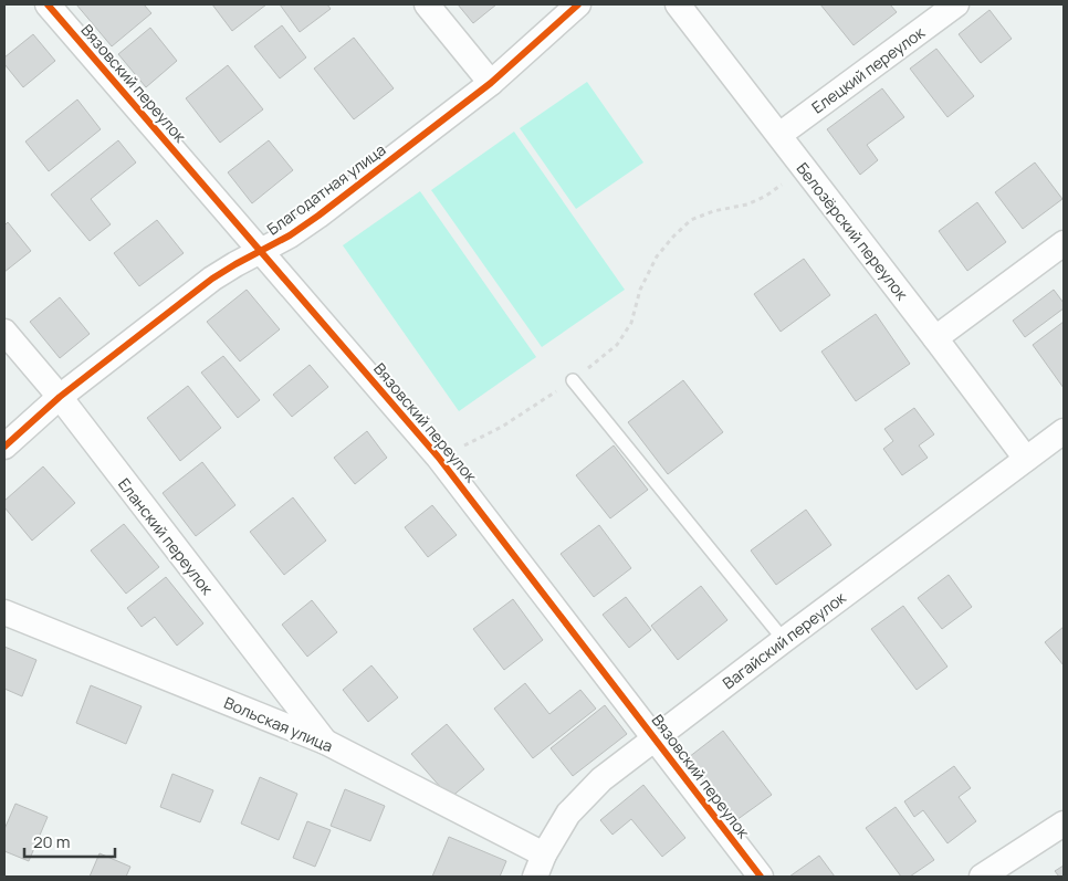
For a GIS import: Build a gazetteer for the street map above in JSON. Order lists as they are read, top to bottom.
{
  "streets": {
    "street": [
      "Елецкий переулок",
      "Вязовский переулок",
      "Благодатная улица",
      "Белозёрский переулок",
      "Еланский переулок",
      "Вагайский переулок",
      "Вольская улица"
    ]
  },
  "crossings": [
    ["Елецкий переулок", "Белозёрский переулок"],
    ["Вязовский переулок", "Благодатная улица"],
    ["Вязовский переулок", "Вагайский переулок"],
    ["Благодатная улица", "Еланский переулок"],
    ["Белозёрский переулок", "Вагайский переулок"],
    ["Еланский переулок", "Вольская улица"],
    ["Вагайский переулок", "Вольская улица"]
  ],
  "scale_bar": "20 m"
}
